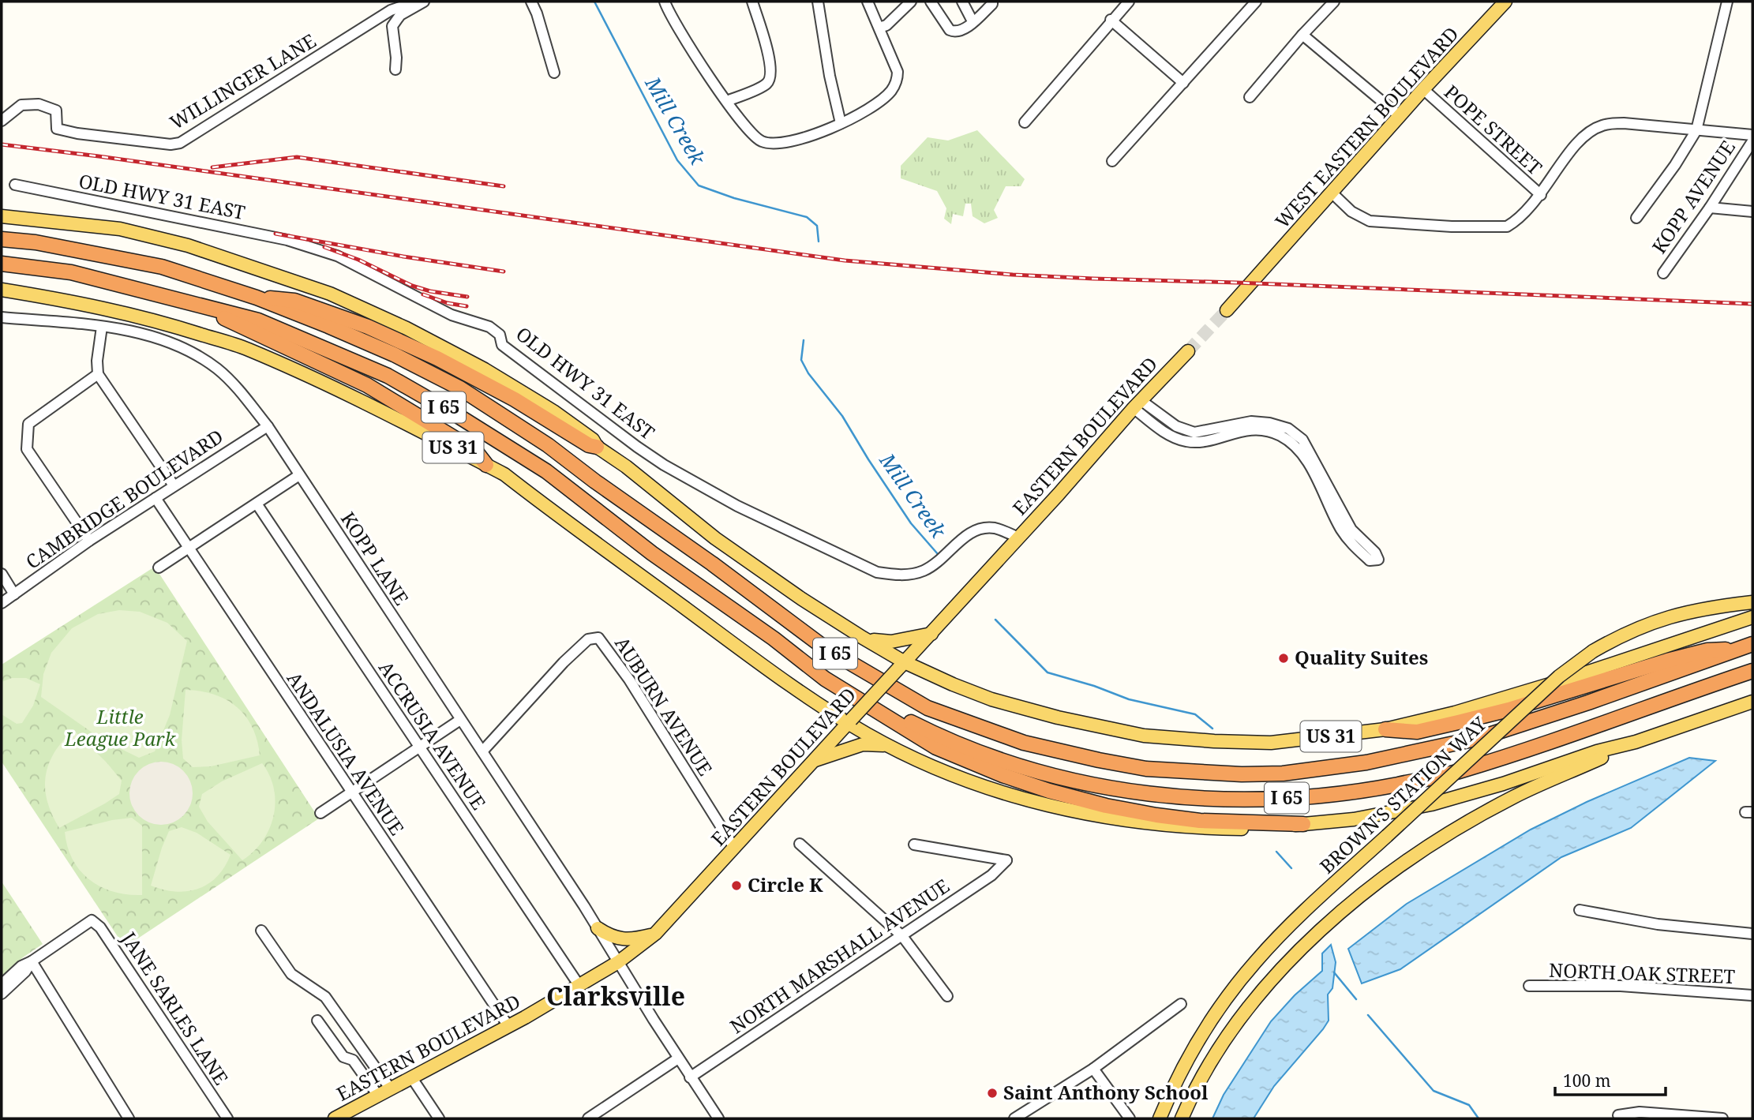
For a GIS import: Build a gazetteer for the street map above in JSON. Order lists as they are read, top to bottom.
{
  "streets": {
    "highway": ["I 65"],
    "main road": [
      "WEST EASTERN BOULEVARD",
      "EASTERN BOULEVARD",
      "US 31",
      "BROWN'S STATION WAY"
    ],
    "street": [
      "WILLINGER LANE",
      "POPE STREET",
      "OLD HWY 31 EAST",
      "KOPP AVENUE",
      "CAMBRIDGE BOULEVARD",
      "KOPP LANE",
      "AUBURN AVENUE",
      "ACCRUSIA AVENUE",
      "ANDALUSIA AVENUE",
      "NORTH MARSHALL AVENUE",
      "NORTH OAK STREET",
      "JANE SARLES LANE"
    ]
  },
  "crossings": [
    ["WEST EASTERN BOULEVARD", "POPE STREET"],
    ["OLD HWY 31 EAST", "EASTERN BOULEVARD"],
    ["EASTERN BOULEVARD", "US 31"],
    ["EASTERN BOULEVARD", "KOPP LANE"],
    ["EASTERN BOULEVARD", "AUBURN AVENUE"],
    ["EASTERN BOULEVARD", "ACCRUSIA AVENUE"],
    ["EASTERN BOULEVARD", "ANDALUSIA AVENUE"],
    ["CAMBRIDGE BOULEVARD", "KOPP LANE"],
    ["CAMBRIDGE BOULEVARD", "ANDALUSIA AVENUE"],
    ["KOPP LANE", "AUBURN AVENUE"],
    ["KOPP LANE", "NORTH MARSHALL AVENUE"]
  ],
  "districts": ["Clarksville"],
  "water": ["Mill Creek"],
  "parks": ["Little League Park"],
  "places": ["Quality Suites", "Circle K", "Saint Anthony School"],
  "scale_bar": "100 m"
}
